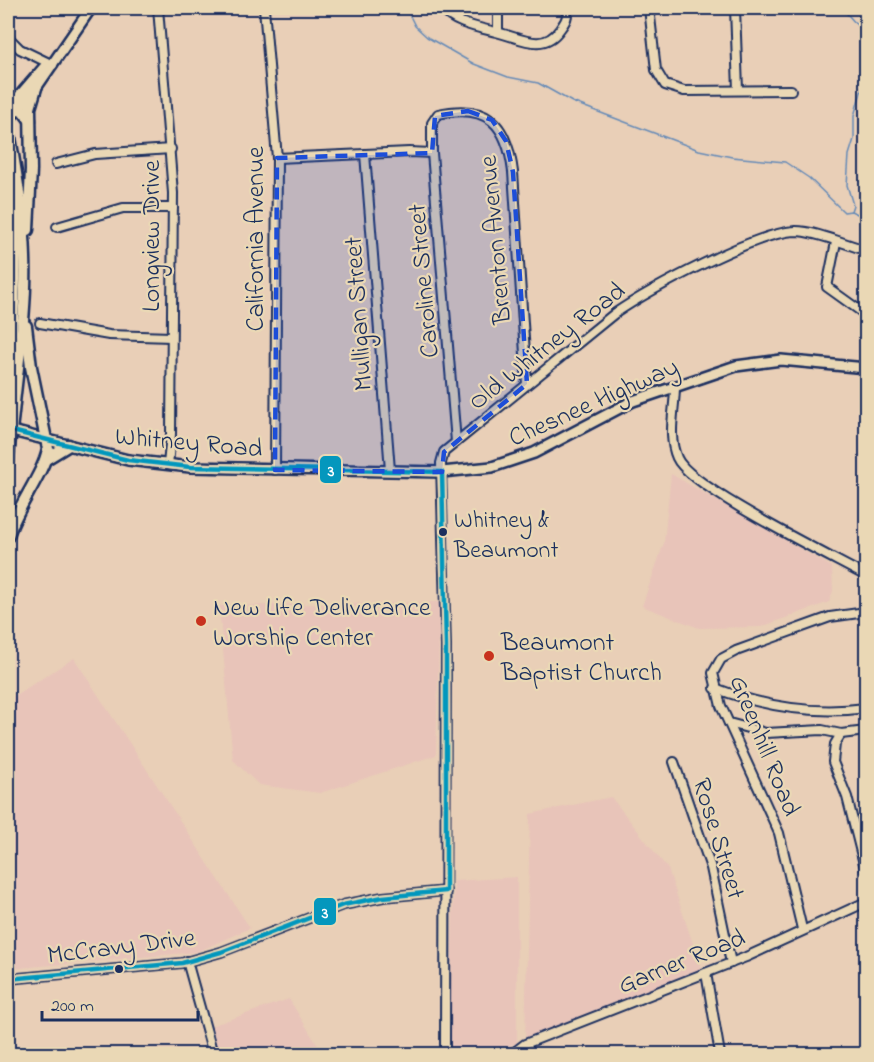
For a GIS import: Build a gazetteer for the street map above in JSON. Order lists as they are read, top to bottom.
{
  "streets": {
    "main road": ["Chesnee Highway", "Whitney Road"],
    "street": [
      "Longview Drive",
      "California Avenue",
      "Brenton Avenue",
      "Caroline Street",
      "Mulligan Street",
      "Old Whitney Road",
      "Greenhill Road",
      "Rose Street",
      "McCravy Drive",
      "Garner Road"
    ]
  },
  "crossings": [
    ["Longview Drive", "Whitney Road"],
    ["California Avenue", "Whitney Road"],
    ["Brenton Avenue", "Caroline Street"],
    ["Brenton Avenue", "Old Whitney Road"],
    ["Caroline Street", "Old Whitney Road"],
    ["Mulligan Street", "Whitney Road"],
    ["Old Whitney Road", "Chesnee Highway"],
    ["Old Whitney Road", "Whitney Road"],
    ["Chesnee Highway", "Whitney Road"],
    ["Greenhill Road", "Garner Road"],
    ["Rose Street", "Garner Road"]
  ],
  "places": ["Whitney & Beaumont", "New Life Deliverance Worship Center", "Beaumont Baptist Church"],
  "lines": ["transit line 3"],
  "scale_bar": "200 m"
}
